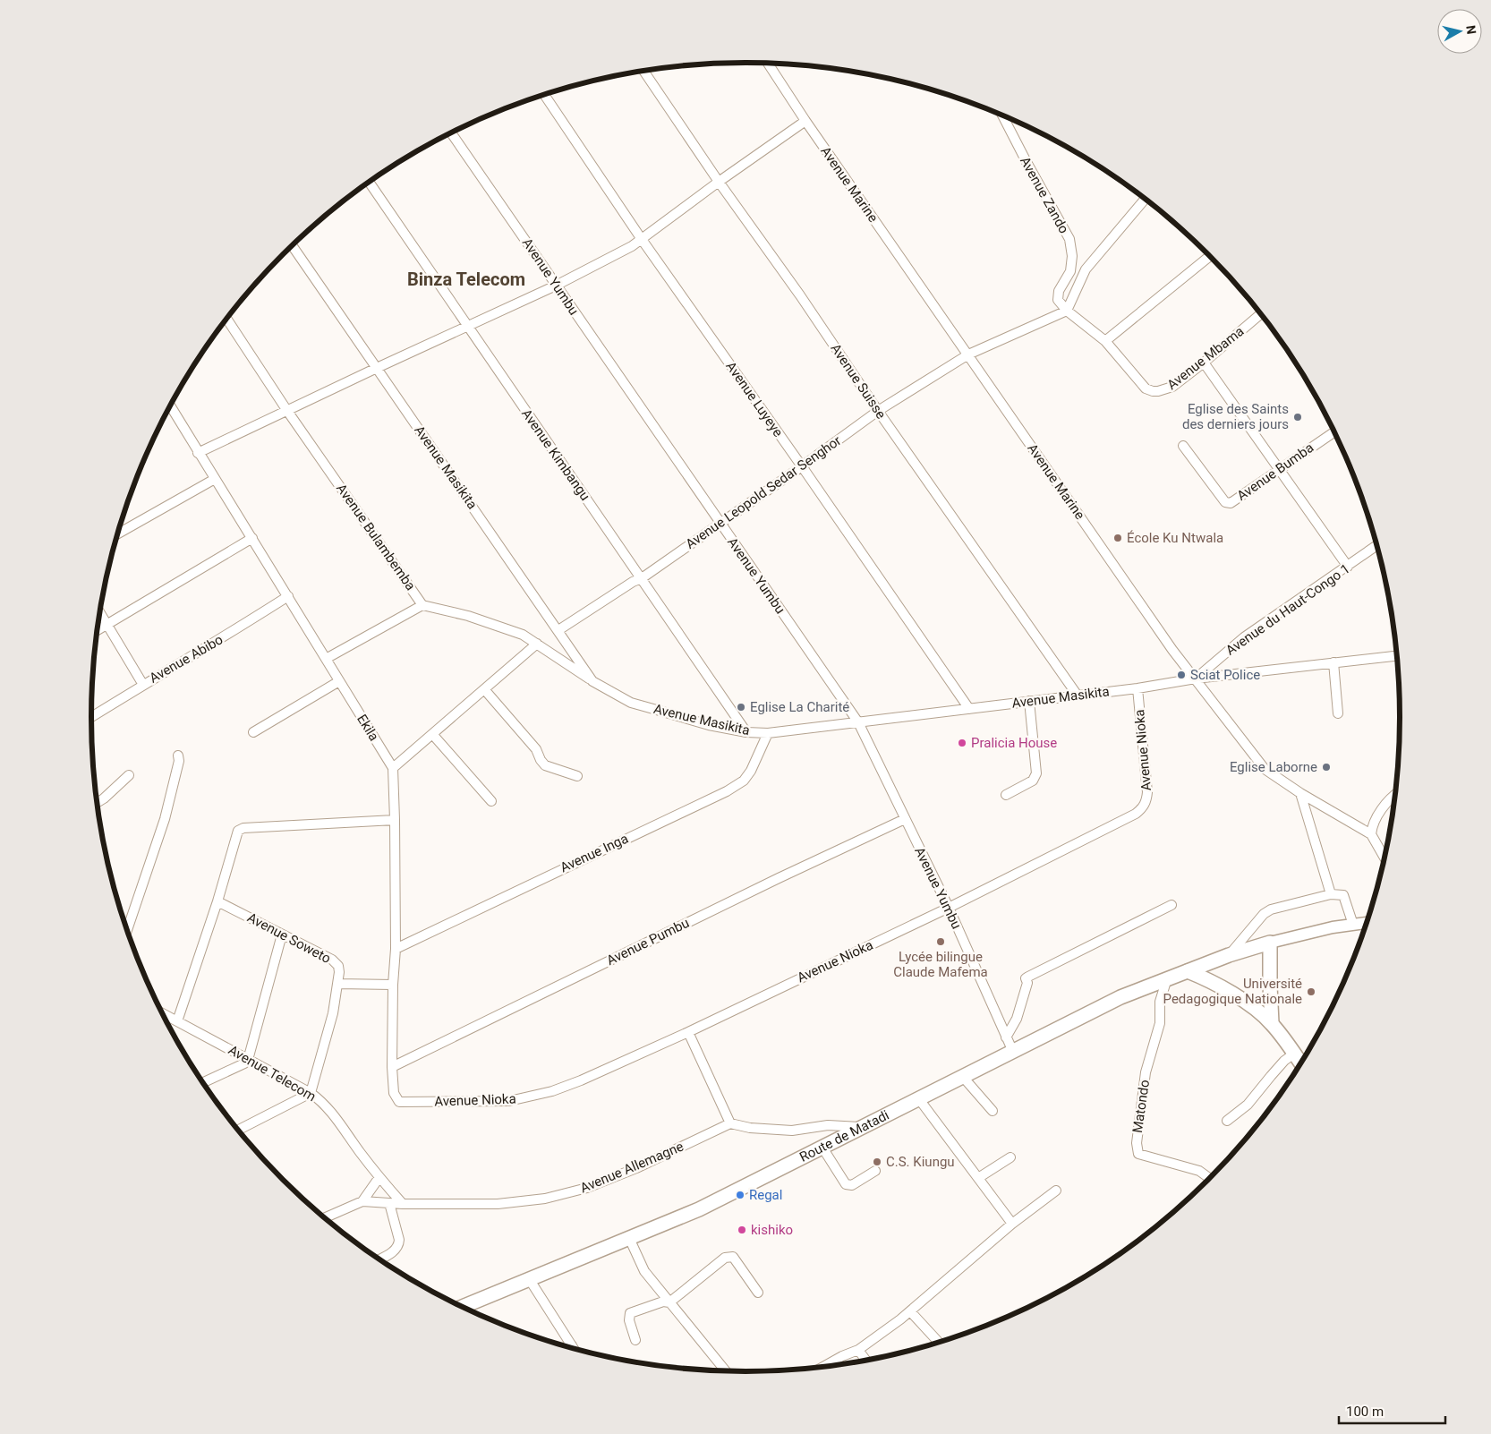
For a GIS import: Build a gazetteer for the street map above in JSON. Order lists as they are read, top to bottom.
{
  "streets": {
    "highway": ["Route de Matadi"],
    "street": [
      "Avenue Marine",
      "Avenue Zando",
      "Avenue Yumbu",
      "Avenue Mbama",
      "Avenue Suisse",
      "Avenue Luyeye",
      "Avenue Kimbangu",
      "Avenue Masikita",
      "Avenue Bumba",
      "Avenue Leopold Sedar Senghor",
      "Avenue Bulambemba",
      "Avenue du Haut-Congo 1",
      "Avenue Abibo",
      "Ekila",
      "Avenue Nioka",
      "Avenue Inga",
      "Avenue Soweto",
      "Avenue Pumbu",
      "Avenue Telecom",
      "Matondo",
      "Avenue Allemagne"
    ]
  },
  "crossings": [
    ["Avenue Marine", "Avenue Masikita"],
    ["Avenue Marine", "Avenue Leopold Sedar Senghor"],
    ["Avenue Marine", "Avenue du Haut-Congo 1"],
    ["Avenue Zando", "Avenue Mbama"],
    ["Avenue Zando", "Avenue Leopold Sedar Senghor"],
    ["Avenue Yumbu", "Avenue Masikita"],
    ["Avenue Yumbu", "Avenue Leopold Sedar Senghor"],
    ["Avenue Yumbu", "Avenue Nioka"],
    ["Avenue Yumbu", "Avenue Pumbu"],
    ["Avenue Yumbu", "Route de Matadi"],
    ["Avenue Mbama", "Avenue Leopold Sedar Senghor"],
    ["Avenue Suisse", "Avenue Masikita"],
    ["Avenue Suisse", "Avenue Leopold Sedar Senghor"],
    ["Avenue Luyeye", "Avenue Masikita"],
    ["Avenue Luyeye", "Avenue Leopold Sedar Senghor"],
    ["Avenue Kimbangu", "Avenue Masikita"],
    ["Avenue Kimbangu", "Avenue Leopold Sedar Senghor"],
    ["Avenue Masikita", "Avenue Leopold Sedar Senghor"],
    ["Avenue Masikita", "Avenue Bulambemba"],
    ["Avenue Masikita", "Avenue du Haut-Congo 1"],
    ["Avenue Masikita", "Avenue Nioka"],
    ["Avenue Masikita", "Avenue Inga"],
    ["Avenue Abibo", "Ekila"],
    ["Ekila", "Avenue Nioka"],
    ["Ekila", "Avenue Inga"],
    ["Ekila", "Avenue Pumbu"],
    ["Avenue Soweto", "Avenue Telecom"],
    ["Avenue Telecom", "Avenue Allemagne"],
    ["Matondo", "Route de Matadi"]
  ],
  "districts": ["Binza Telecom"],
  "places": [
    "Eglise des Saints des derniers jours",
    "École Ku Ntwala",
    "Sciat Police",
    "Eglise La Charité",
    "Pralicia House",
    "Eglise Laborne",
    "Lycée bilingue Claude Mafema",
    "Université Pedagogique Nationale",
    "C.S. Kiungu",
    "Regal",
    "kishiko"
  ],
  "scale_bar": "100 m",
  "north": "right"
}
